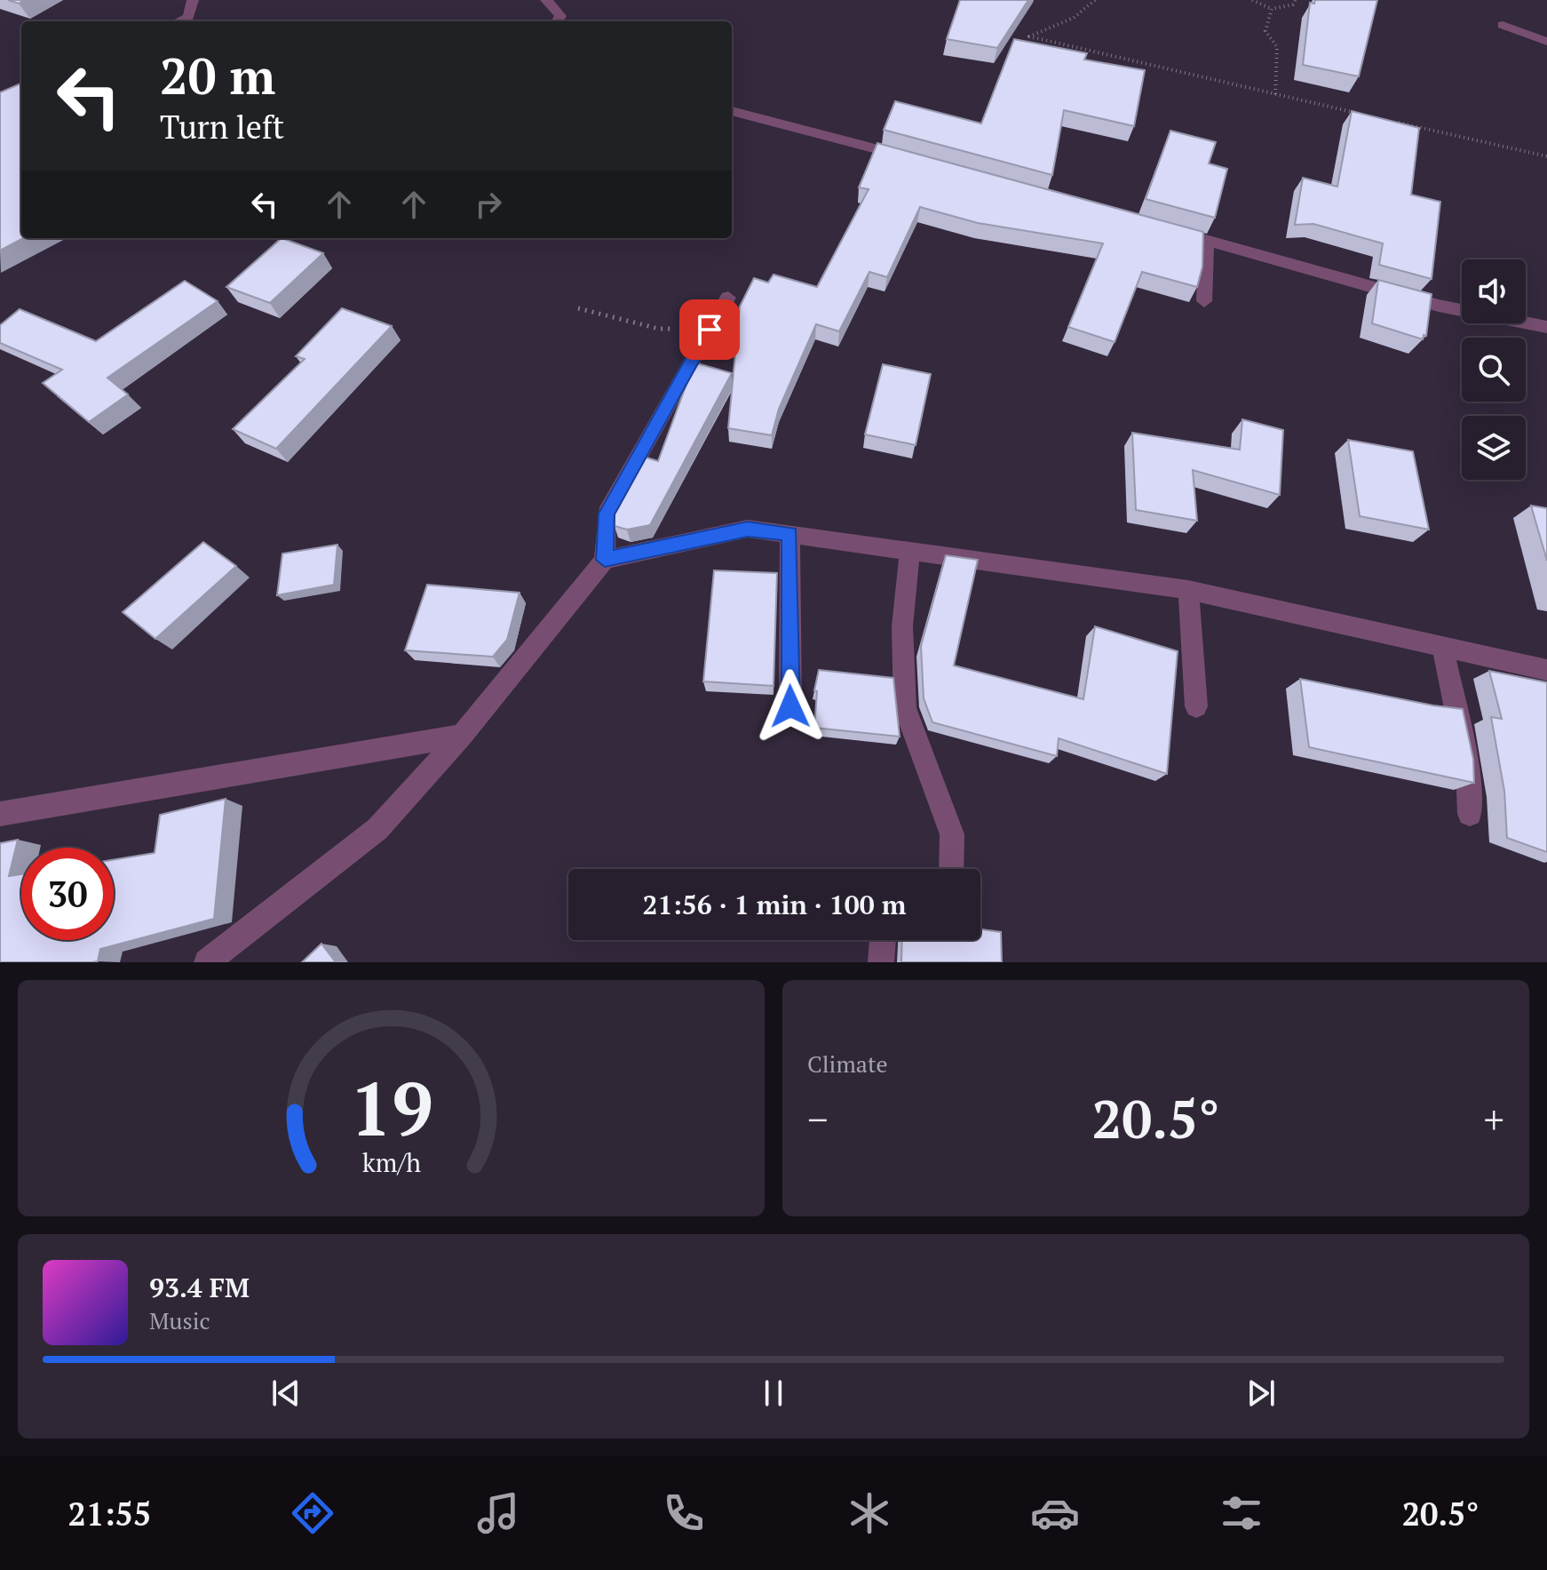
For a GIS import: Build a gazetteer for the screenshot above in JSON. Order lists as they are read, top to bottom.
{
  "page": {
    "turn": ["20 m", "Turn left"],
    "limit": "30",
    "trip": "21:56 · 1 min · 100 m",
    "tile": "Climate",
    "heat": ["−", "20.5°", "+"],
    "song": ["93.4 FM", "Music"],
    "tabs": ["21:55", "20.5°"],
    "gauge": ["19", "km/h"]
  }
}
